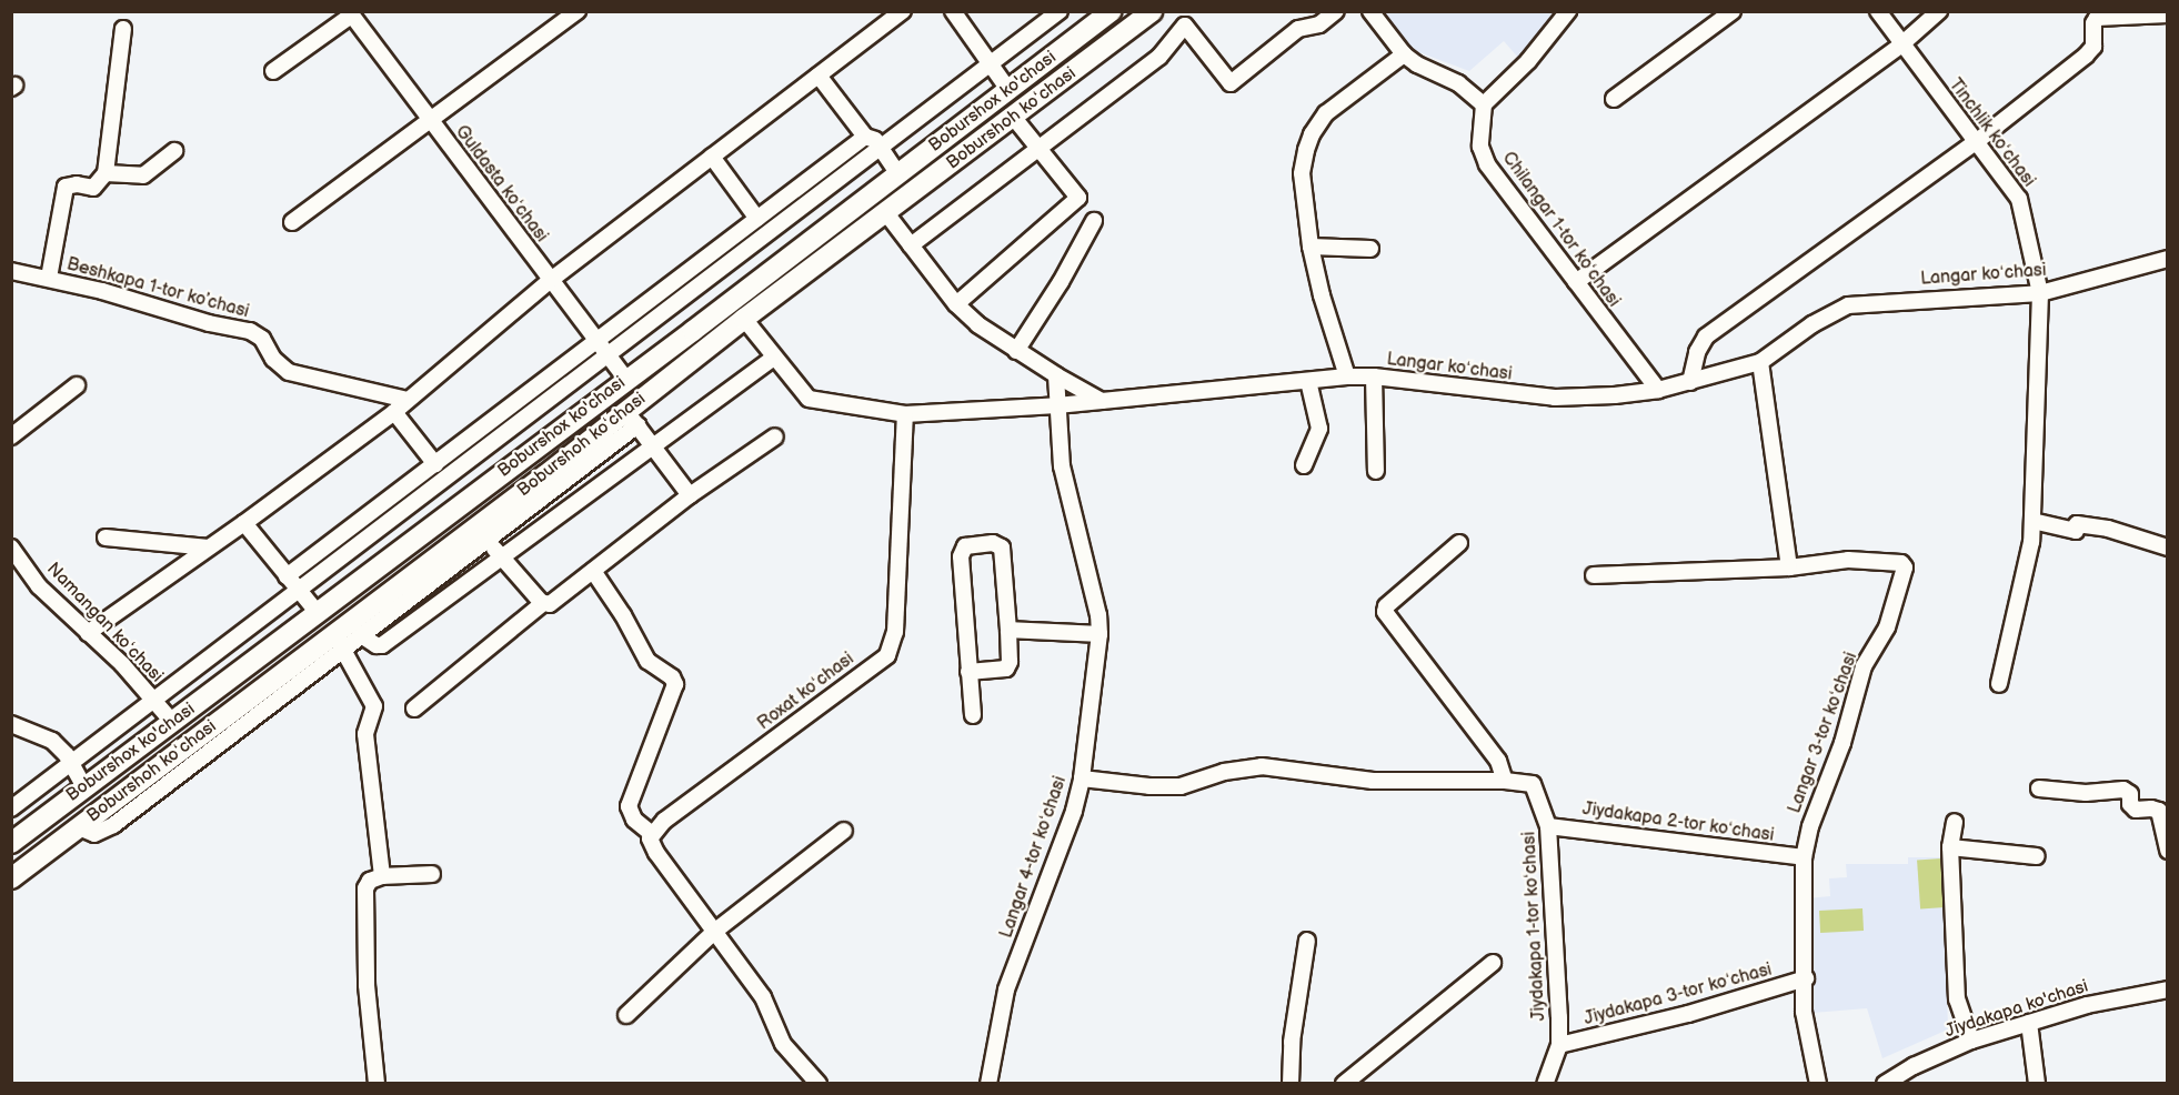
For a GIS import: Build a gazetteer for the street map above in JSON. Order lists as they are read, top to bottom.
{
  "streets": {
    "main road": ["Boburshox ko'chasi", "Boburshoh koʻchasi"],
    "street": [
      "Tinchlik koʻchasi",
      "Guldasta koʻchasi",
      "Chilangar 1-tor koʻchasi",
      "Langar koʻchasi",
      "Beshkapa 1-tor koʼchasi",
      "Namangan koʻchasi",
      "Roxat koʻchasi",
      "Langar 3-tor koʻchasi",
      "Jiydakapa 2-tor koʻchasi",
      "Langar 4-tor koʻchasi",
      "Jiydakapa 1-tor koʻchasi",
      "Jiydakapa 3-tor koʻchasi",
      "Jiydakapa ko'chasi"
    ]
  },
  "crossings": [
    ["Boburshox ko'chasi", "Guldasta koʻchasi"],
    ["Boburshox ko'chasi", "Namangan koʻchasi"],
    ["Boburshoh koʻchasi", "Langar koʻchasi"],
    ["Tinchlik koʻchasi", "Langar koʻchasi"],
    ["Chilangar 1-tor koʻchasi", "Langar koʻchasi"],
    ["Langar koʻchasi", "Roxat koʻchasi"],
    ["Langar koʻchasi", "Langar 4-tor koʻchasi"],
    ["Langar 3-tor koʻchasi", "Jiydakapa 2-tor koʻchasi"],
    ["Langar 3-tor koʻchasi", "Jiydakapa 3-tor koʻchasi"],
    ["Jiydakapa 2-tor koʻchasi", "Jiydakapa 1-tor koʻchasi"],
    ["Langar 4-tor koʻchasi", "Jiydakapa 1-tor koʻchasi"],
    ["Jiydakapa 1-tor koʻchasi", "Jiydakapa 3-tor koʻchasi"]
  ]
}
